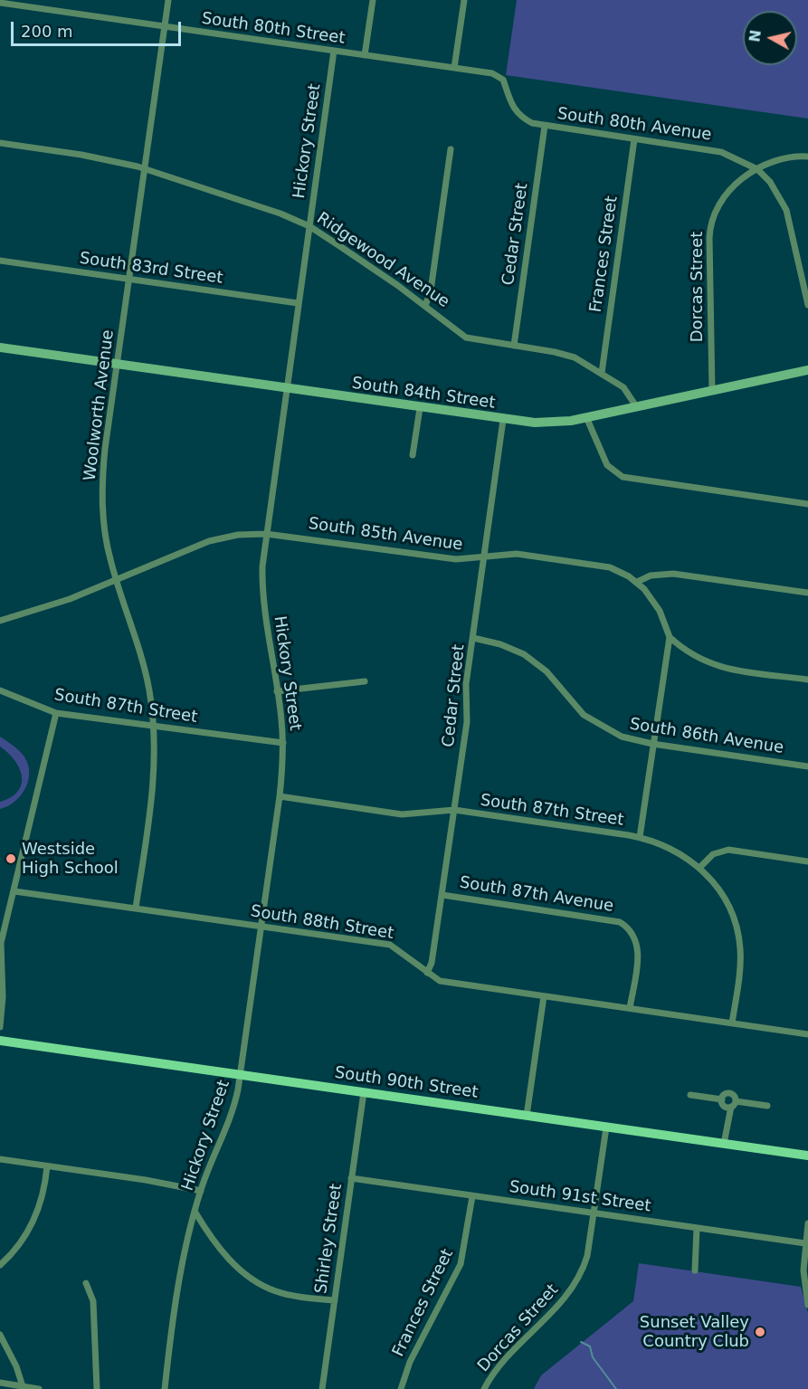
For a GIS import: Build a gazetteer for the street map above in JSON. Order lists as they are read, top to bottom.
{
  "streets": {
    "main road": ["South 84th Street", "South 90th Street"],
    "street": [
      "South 80th Street",
      "South 80th Avenue",
      "Hickory Street",
      "Cedar Street",
      "Frances Street",
      "Ridgewood Avenue",
      "South 83rd Street",
      "Dorcas Street",
      "Woolworth Avenue",
      "South 85th Avenue",
      "South 87th Street",
      "South 86th Avenue",
      "South 87th Avenue",
      "South 88th Street",
      "South 91st Street",
      "Shirley Street"
    ]
  },
  "crossings": [
    ["South 80th Street", "South 80th Avenue"],
    ["South 80th Street", "Hickory Street"],
    ["South 80th Street", "Woolworth Avenue"],
    ["South 80th Avenue", "Cedar Street"],
    ["South 80th Avenue", "Frances Street"],
    ["South 80th Avenue", "Dorcas Street"],
    ["Hickory Street", "Ridgewood Avenue"],
    ["Hickory Street", "South 83rd Street"],
    ["Hickory Street", "South 84th Street"],
    ["Hickory Street", "South 85th Avenue"],
    ["Hickory Street", "South 87th Street"],
    ["Hickory Street", "South 88th Street"],
    ["Hickory Street", "South 90th Street"],
    ["Cedar Street", "Ridgewood Avenue"],
    ["Cedar Street", "South 84th Street"],
    ["Cedar Street", "South 85th Avenue"],
    ["Cedar Street", "South 87th Street"],
    ["Cedar Street", "South 86th Avenue"],
    ["Cedar Street", "South 87th Avenue"],
    ["Cedar Street", "South 88th Street"],
    ["Frances Street", "Ridgewood Avenue"],
    ["Frances Street", "South 91st Street"],
    ["Ridgewood Avenue", "Woolworth Avenue"],
    ["South 83rd Street", "Woolworth Avenue"],
    ["Dorcas Street", "South 90th Street"],
    ["Dorcas Street", "South 91st Street"],
    ["South 84th Street", "Woolworth Avenue"],
    ["Woolworth Avenue", "South 85th Avenue"],
    ["Woolworth Avenue", "South 87th Street"],
    ["Woolworth Avenue", "South 88th Street"],
    ["South 87th Street", "South 88th Street"],
    ["South 87th Avenue", "South 88th Street"],
    ["South 90th Street", "Shirley Street"],
    ["South 91st Street", "Shirley Street"]
  ],
  "places": ["Westside High School", "Sunset Valley Country Club"],
  "scale_bar": "200 m",
  "north": "left"
}
